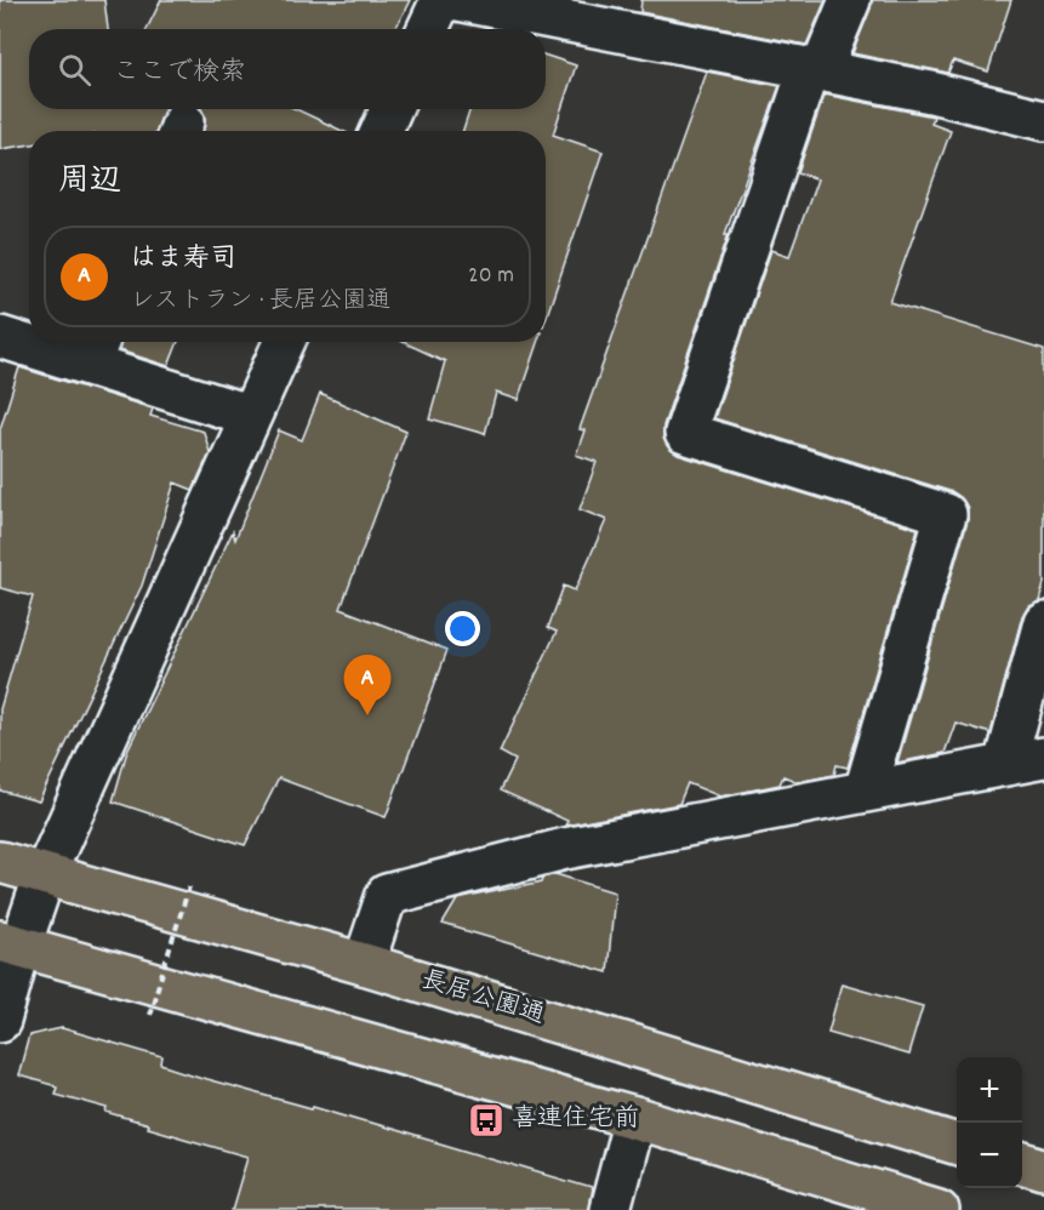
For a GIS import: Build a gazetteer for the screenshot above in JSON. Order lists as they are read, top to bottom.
{
  "streets": {
    "main road": ["長居公園通"]
  },
  "places": {
    "bus stop": ["喜連住宅前"]
  },
  "page": {
    "search": "ここで検索",
    "heading": "周辺",
    "list": [
      {
        "mark": "A",
        "name": "はま寿司",
        "note": "レストラン · 長居公園通",
        "value": "20 m"
      }
    ],
    "pins": "A",
    "map_buttons": ["+", "−"]
  }
}
